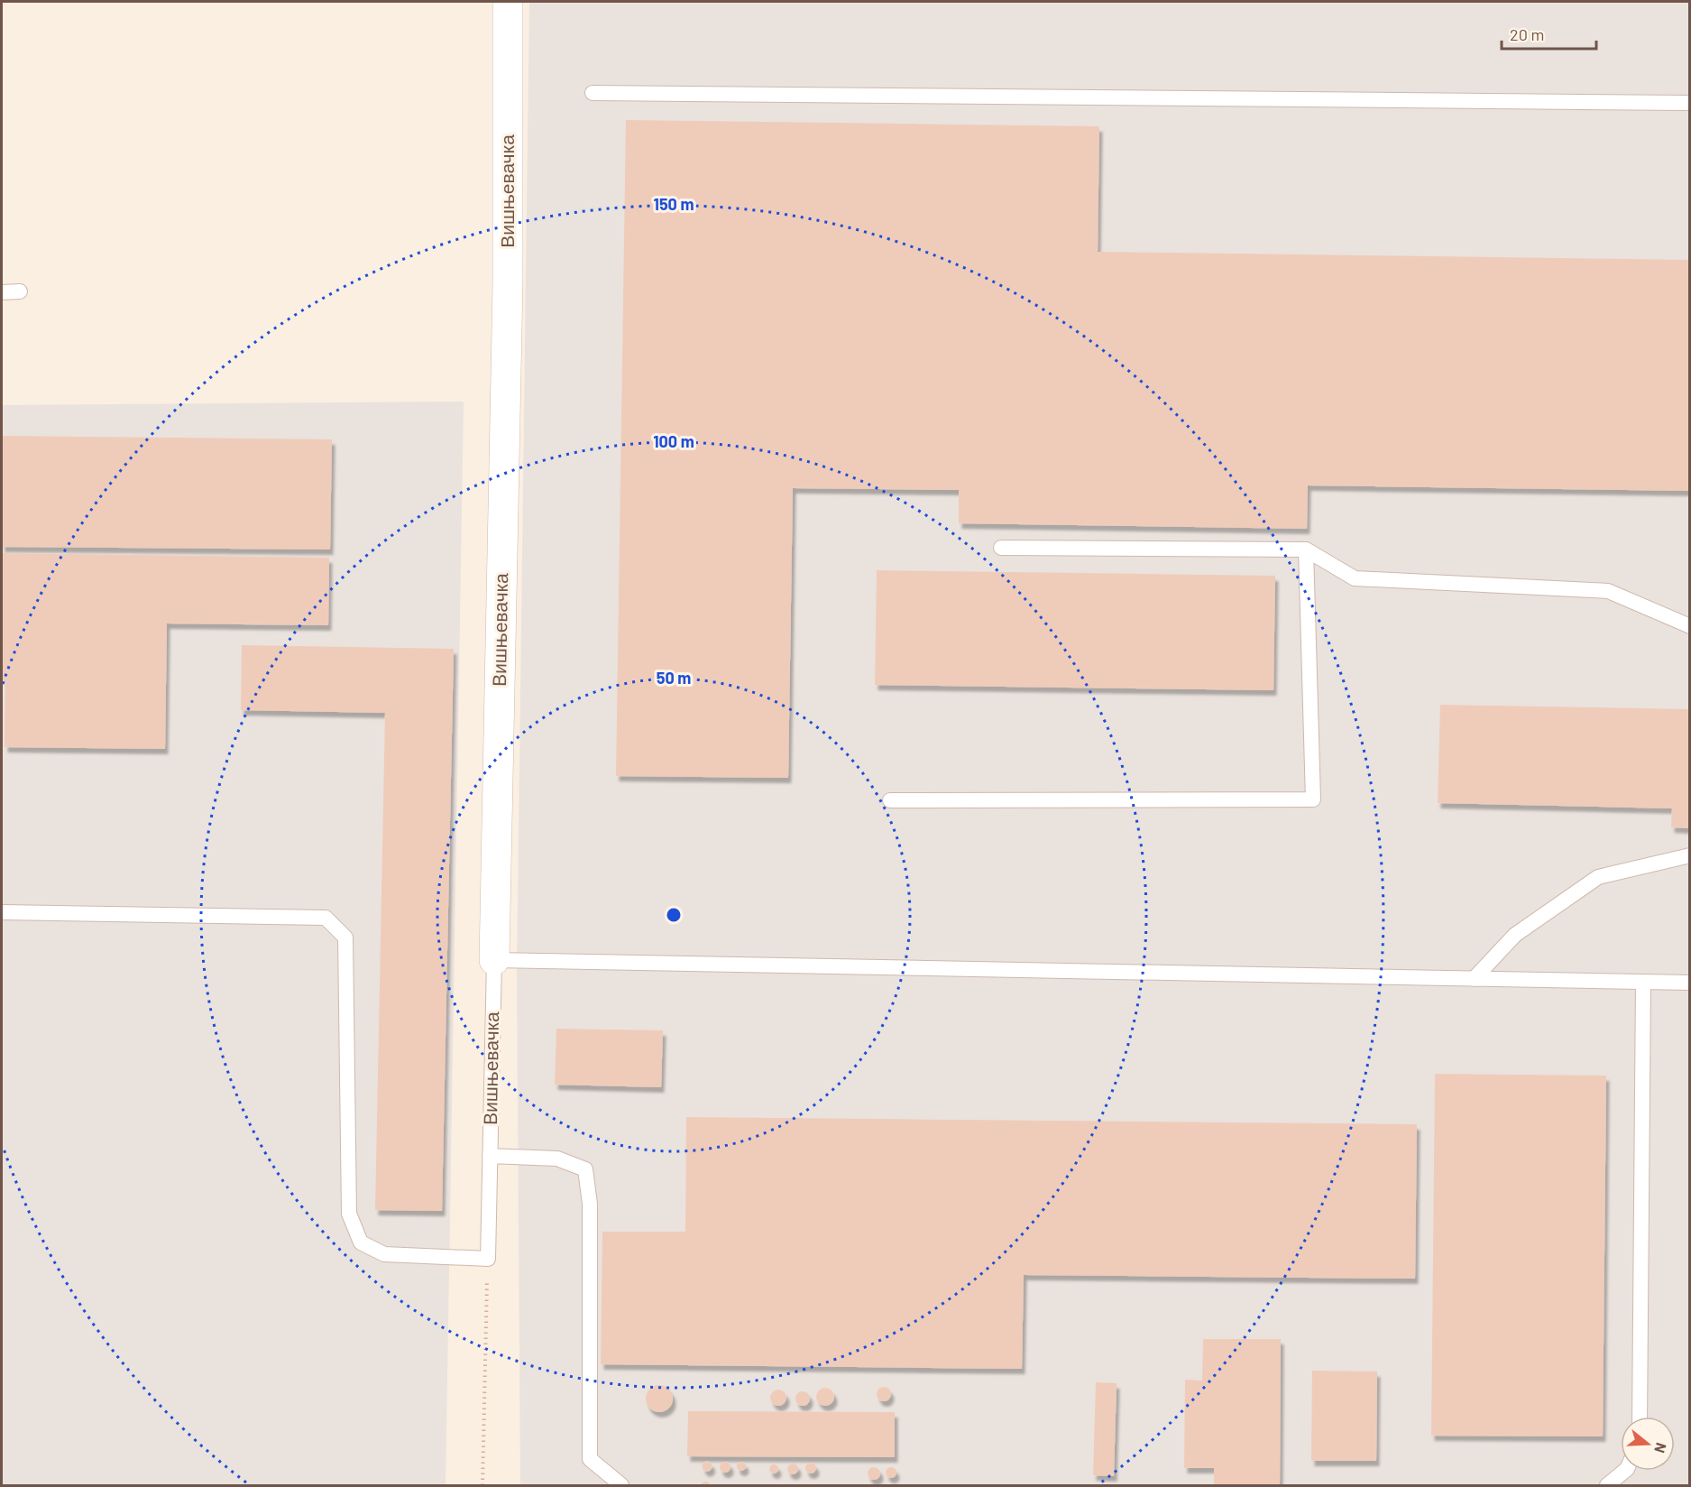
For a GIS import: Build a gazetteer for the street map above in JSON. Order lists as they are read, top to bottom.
{
  "streets": {
    "street": ["Вишњевачка"]
  },
  "scale_bar": "20 m",
  "north": "right",
  "rings": ["150 m", "100 m", "50 m"]
}
